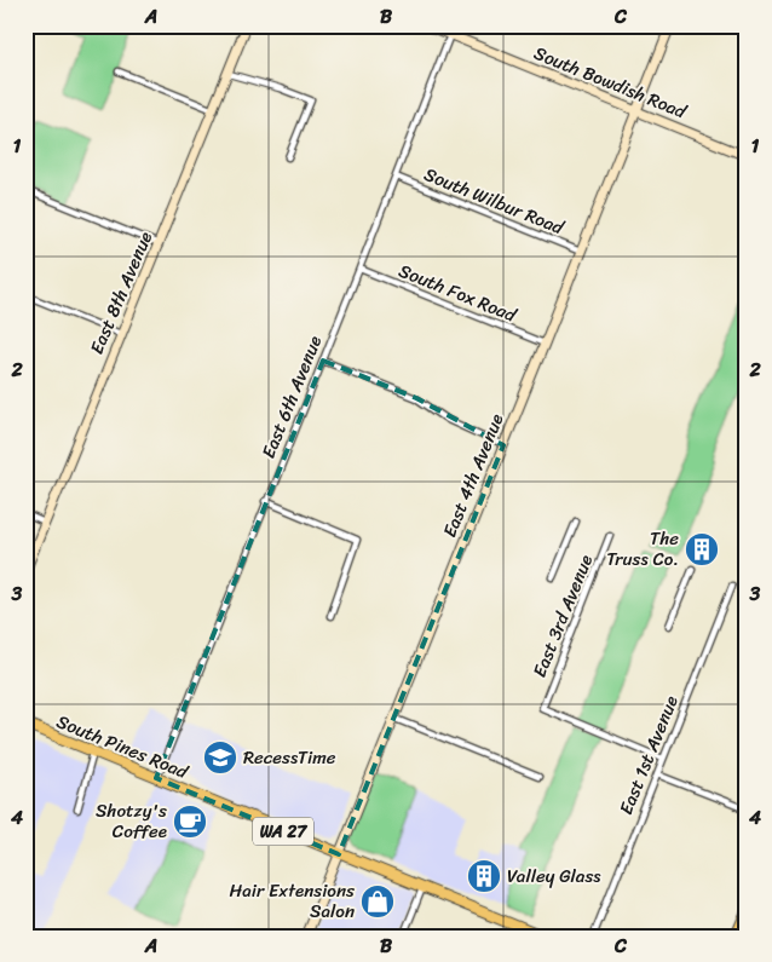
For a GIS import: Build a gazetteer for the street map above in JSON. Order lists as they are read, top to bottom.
{
  "streets": {
    "main road": ["South Pines Road", "WA 27"],
    "street": [
      "South Bowdish Road",
      "South Wilbur Road",
      "East 8th Avenue",
      "South Fox Road",
      "East 6th Avenue",
      "East 4th Avenue",
      "East 3rd Avenue",
      "East 1st Avenue"
    ]
  },
  "crossings": [
    ["South Bowdish Road", "East 6th Avenue"],
    ["South Bowdish Road", "East 4th Avenue"],
    ["South Wilbur Road", "East 6th Avenue"],
    ["South Wilbur Road", "East 4th Avenue"],
    ["South Fox Road", "East 6th Avenue"],
    ["South Fox Road", "East 4th Avenue"],
    ["East 6th Avenue", "South Pines Road"],
    ["East 4th Avenue", "South Pines Road"],
    ["East 3rd Avenue", "East 1st Avenue"]
  ],
  "places": {
    "building": ["The Truss Co.", "Valley Glass"],
    "school or university": ["RecessTime"],
    "cafe": ["Shotzy's Coffee"],
    "shop": ["Hair Extensions Salon"]
  },
  "grid": {
    "columns": ["A", "B", "C"],
    "rows": [
      "1",
      "2",
      "3",
      "4"
    ]
  }
}
